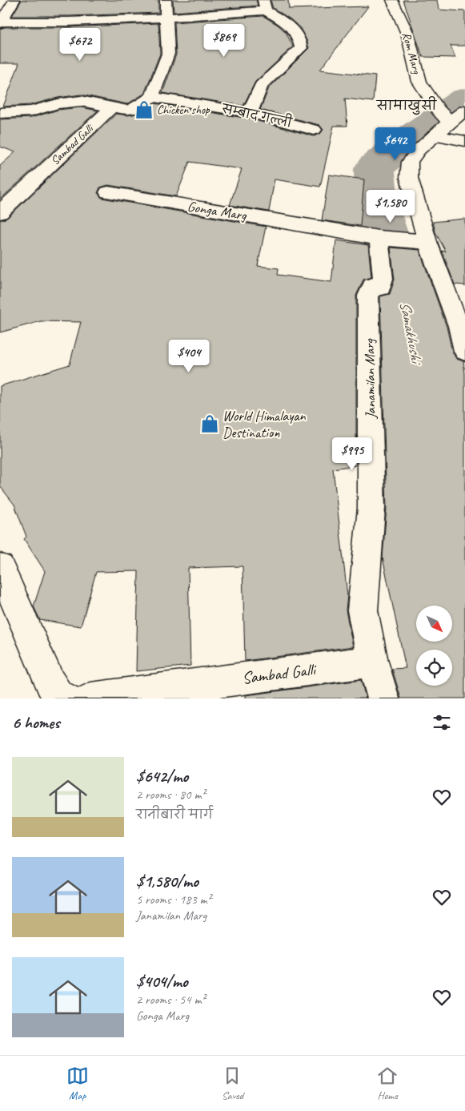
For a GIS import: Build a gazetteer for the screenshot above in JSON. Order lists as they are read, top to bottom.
{
  "streets": {
    "street": [
      "Rom Marg",
      "सम्बाद गल्ली",
      "Sambad Galli",
      "Gonga Marg",
      "Janamilan Marg"
    ]
  },
  "crossings": [
    ["Sambad Galli", "Janamilan Marg"],
    ["Gonga Marg", "Janamilan Marg"]
  ],
  "districts": ["सामाखुसी"],
  "water": ["Samakhushi"],
  "places": {
    "shop": ["Chicken shop", "World Himalayan Destination"]
  },
  "north": "bottom right",
  "page": {
    "price": [
      "$869",
      "$672",
      "$642",
      "$1,580",
      "$404",
      "$995"
    ],
    "heading": "6 homes",
    "list": [
      {
        "name": "$642/mo",
        "note": "2 rooms · 80 m² · रानीबारी मार्ग"
      },
      {
        "name": "$1,580/mo",
        "note": "5 rooms · 183 m² · Janamilan Marg"
      },
      {
        "name": "$404/mo",
        "note": "2 rooms · 54 m² · Gonga Marg"
      }
    ],
    "tabs": ["Map", "Saved", "Home"]
  }
}
